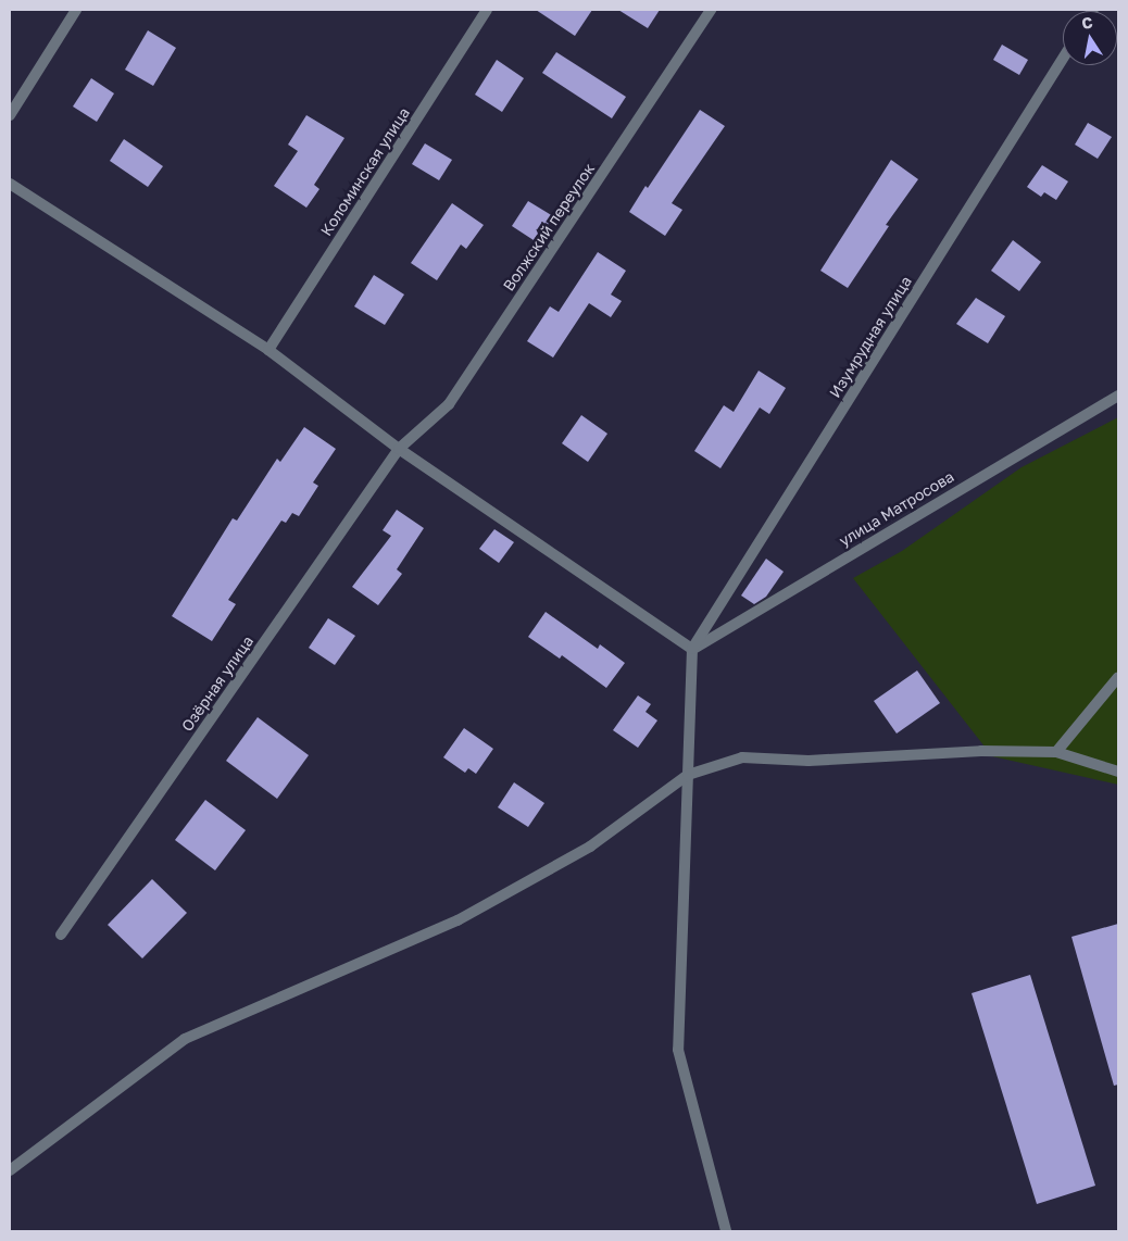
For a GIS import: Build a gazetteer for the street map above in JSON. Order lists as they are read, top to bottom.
{
  "streets": {
    "street": [
      "Коломинская улица",
      "Волжский переулок",
      "Изумрудная улица",
      "улица Матросова",
      "Озёрная улица"
    ]
  },
  "crossings": [
    ["Волжский переулок", "Озёрная улица"],
    ["Изумрудная улица", "улица Матросова"]
  ],
  "north": "top"
}
